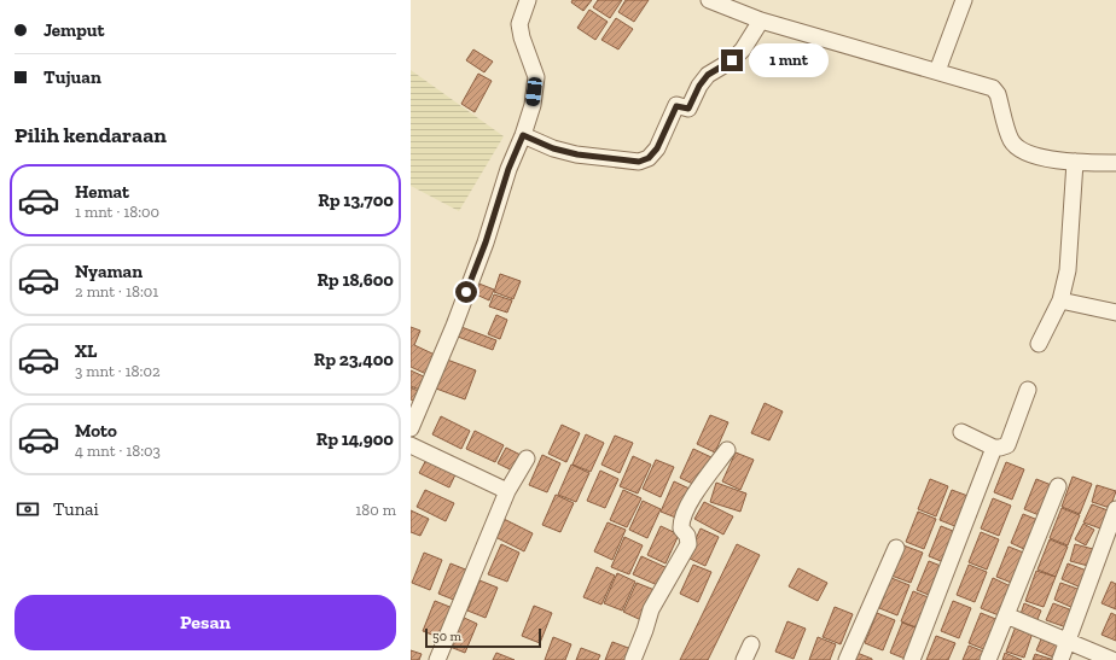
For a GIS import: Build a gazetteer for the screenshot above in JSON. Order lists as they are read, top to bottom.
{
  "scale_bar": "50 m",
  "page": {
    "banner": ["Jemput", "Tujuan"],
    "bubble": "1 mnt",
    "heading": "Pilih kendaraan",
    "list": [
      {
        "name": "Hemat",
        "note": "1 mnt · 18:00",
        "value": "Rp 13,700"
      },
      {
        "name": "Nyaman",
        "note": "2 mnt · 18:01",
        "value": "Rp 18,600"
      },
      {
        "name": "XL",
        "note": "3 mnt · 18:02",
        "value": "Rp 23,400"
      },
      {
        "name": "Moto",
        "note": "4 mnt · 18:03",
        "value": "Rp 14,900"
      }
    ],
    "pay": ["Tunai", "180 m"],
    "buttons": "Pesan",
    "scale": "50 m"
  }
}
